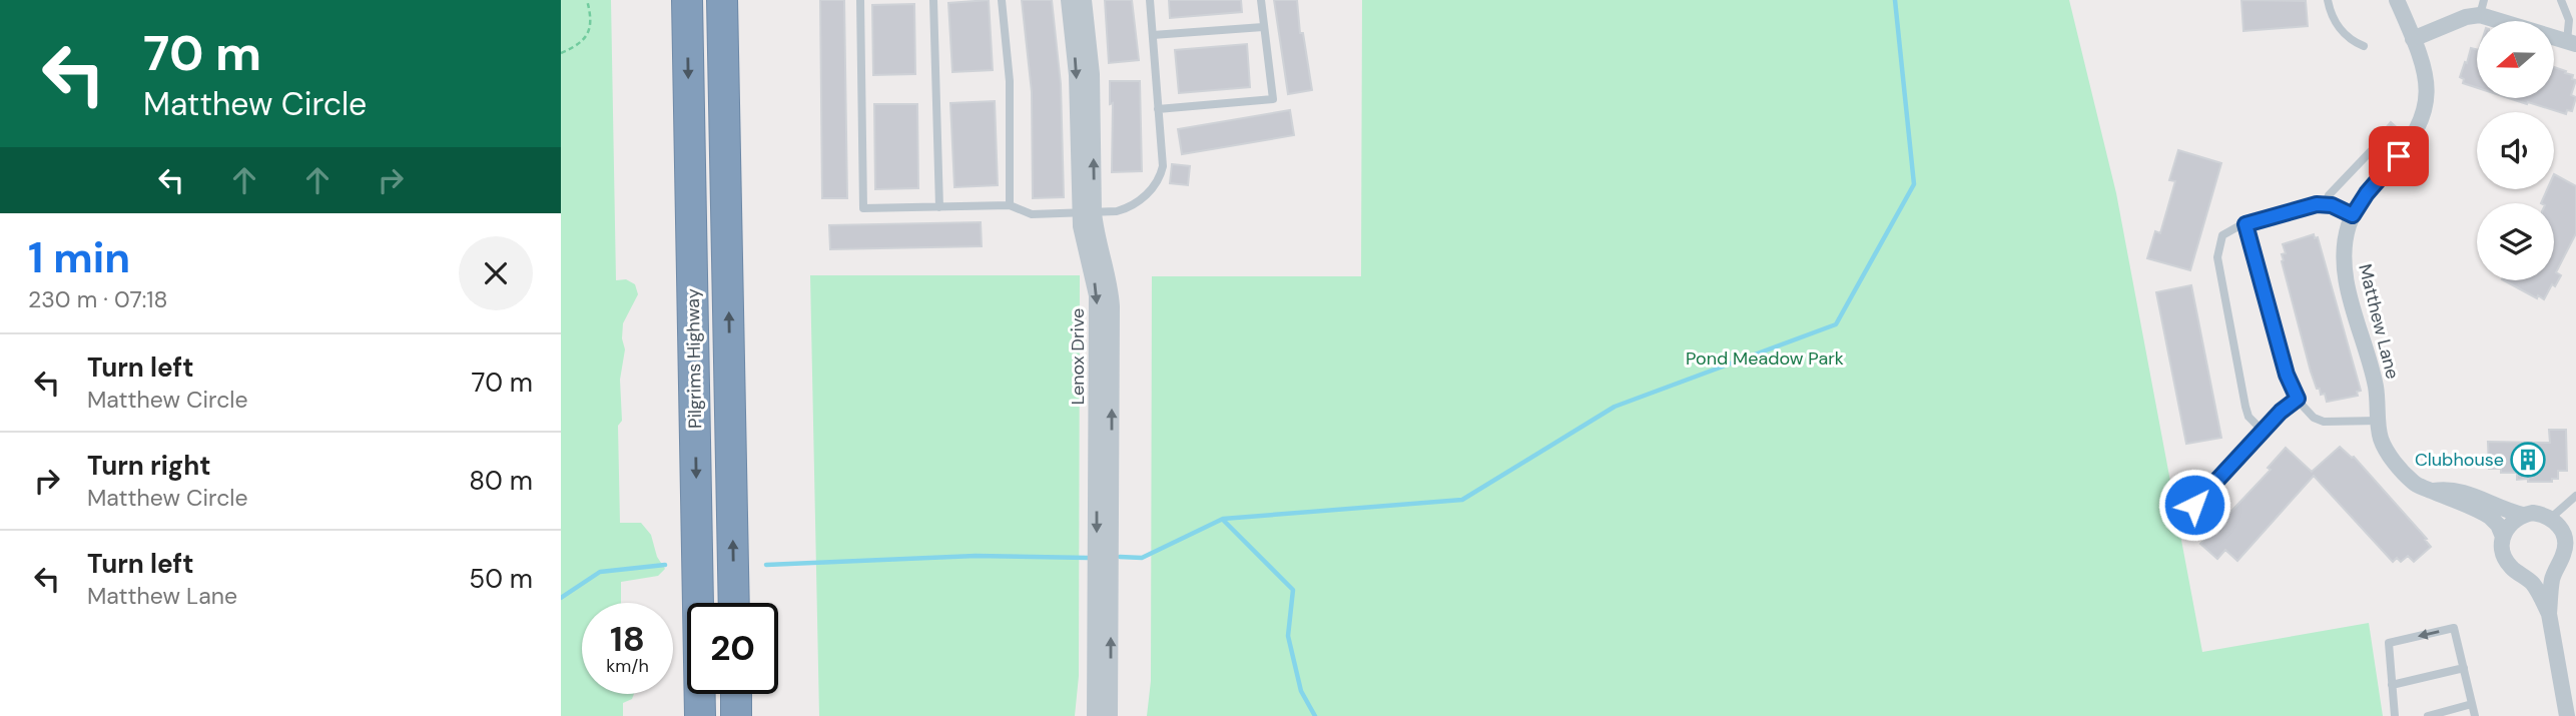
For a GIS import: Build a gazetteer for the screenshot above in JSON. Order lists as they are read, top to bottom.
{
  "streets": {
    "highway": ["Pilgrims Highway"],
    "street": ["Matthew Lane", "Lenox Drive"]
  },
  "parks": ["Pond Meadow Park"],
  "places": {
    "building": ["Clubhouse"]
  },
  "north": "left",
  "page": {
    "turn": ["70 m", "Matthew Circle"],
    "heading": ["1 min", "230 m · 07:18"],
    "list": [
      {
        "name": "Turn left",
        "note": "Matthew Circle",
        "value": "70 m"
      },
      {
        "name": "Turn right",
        "note": "Matthew Circle",
        "value": "80 m"
      },
      {
        "name": "Turn left",
        "note": "Matthew Lane",
        "value": "50 m"
      }
    ],
    "speed": "18 km/h",
    "limit": "20"
  }
}
